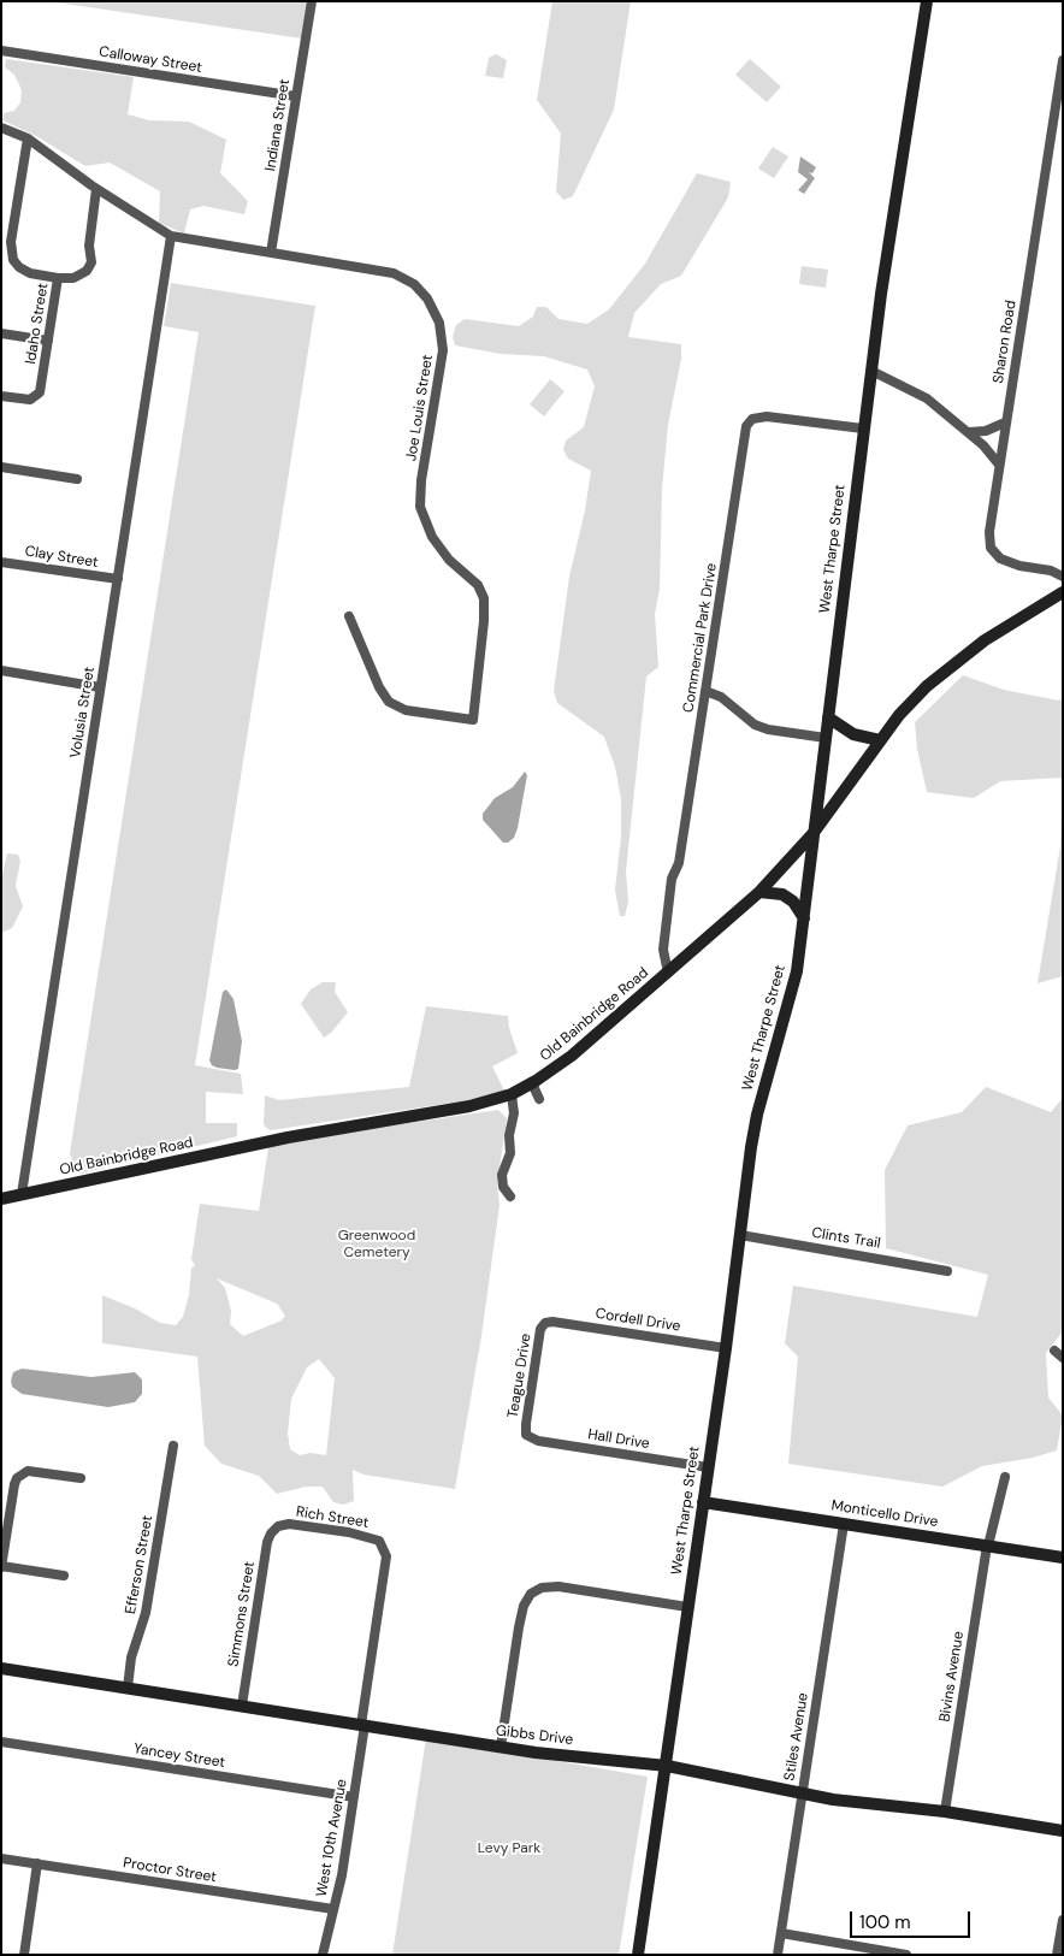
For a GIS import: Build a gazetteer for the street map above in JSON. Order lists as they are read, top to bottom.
{
  "streets": {
    "main road": [
      "West Tharpe Street",
      "Old Bainbridge Road",
      "Monticello Drive",
      "Gibbs Drive"
    ],
    "street": [
      "Calloway Street",
      "Indiana Street",
      "Idaho Street",
      "Sharon Road",
      "Joe Louis Street",
      "Clay Street",
      "Commercial Park Drive",
      "Volusia Street",
      "Clints Trail",
      "Cordell Drive",
      "Teague Drive",
      "Hall Drive",
      "Rich Street",
      "Efferson Street",
      "Simmons Street",
      "Bivins Avenue",
      "Stiles Avenue",
      "Yancey Street",
      "West 10th Avenue",
      "Proctor Street"
    ]
  },
  "crossings": [
    ["Calloway Street", "Indiana Street"],
    ["Indiana Street", "Joe Louis Street"],
    ["Idaho Street", "Joe Louis Street"],
    ["Joe Louis Street", "Volusia Street"],
    ["West Tharpe Street", "Commercial Park Drive"],
    ["West Tharpe Street", "Old Bainbridge Road"],
    ["West Tharpe Street", "Clints Trail"],
    ["West Tharpe Street", "Cordell Drive"],
    ["West Tharpe Street", "Hall Drive"],
    ["West Tharpe Street", "Monticello Drive"],
    ["West Tharpe Street", "Gibbs Drive"],
    ["Clay Street", "Volusia Street"],
    ["Commercial Park Drive", "Old Bainbridge Road"],
    ["Volusia Street", "Old Bainbridge Road"],
    ["Cordell Drive", "Teague Drive"],
    ["Teague Drive", "Hall Drive"],
    ["Monticello Drive", "Bivins Avenue"],
    ["Monticello Drive", "Stiles Avenue"],
    ["Rich Street", "Simmons Street"],
    ["Rich Street", "West 10th Avenue"],
    ["Efferson Street", "Gibbs Drive"],
    ["Simmons Street", "Gibbs Drive"],
    ["Bivins Avenue", "Gibbs Drive"],
    ["Gibbs Drive", "Stiles Avenue"],
    ["Gibbs Drive", "West 10th Avenue"],
    ["Yancey Street", "West 10th Avenue"],
    ["West 10th Avenue", "Proctor Street"]
  ],
  "parks": ["Greenwood Cemetery", "Levy Park"],
  "scale_bar": "100 m"
}
